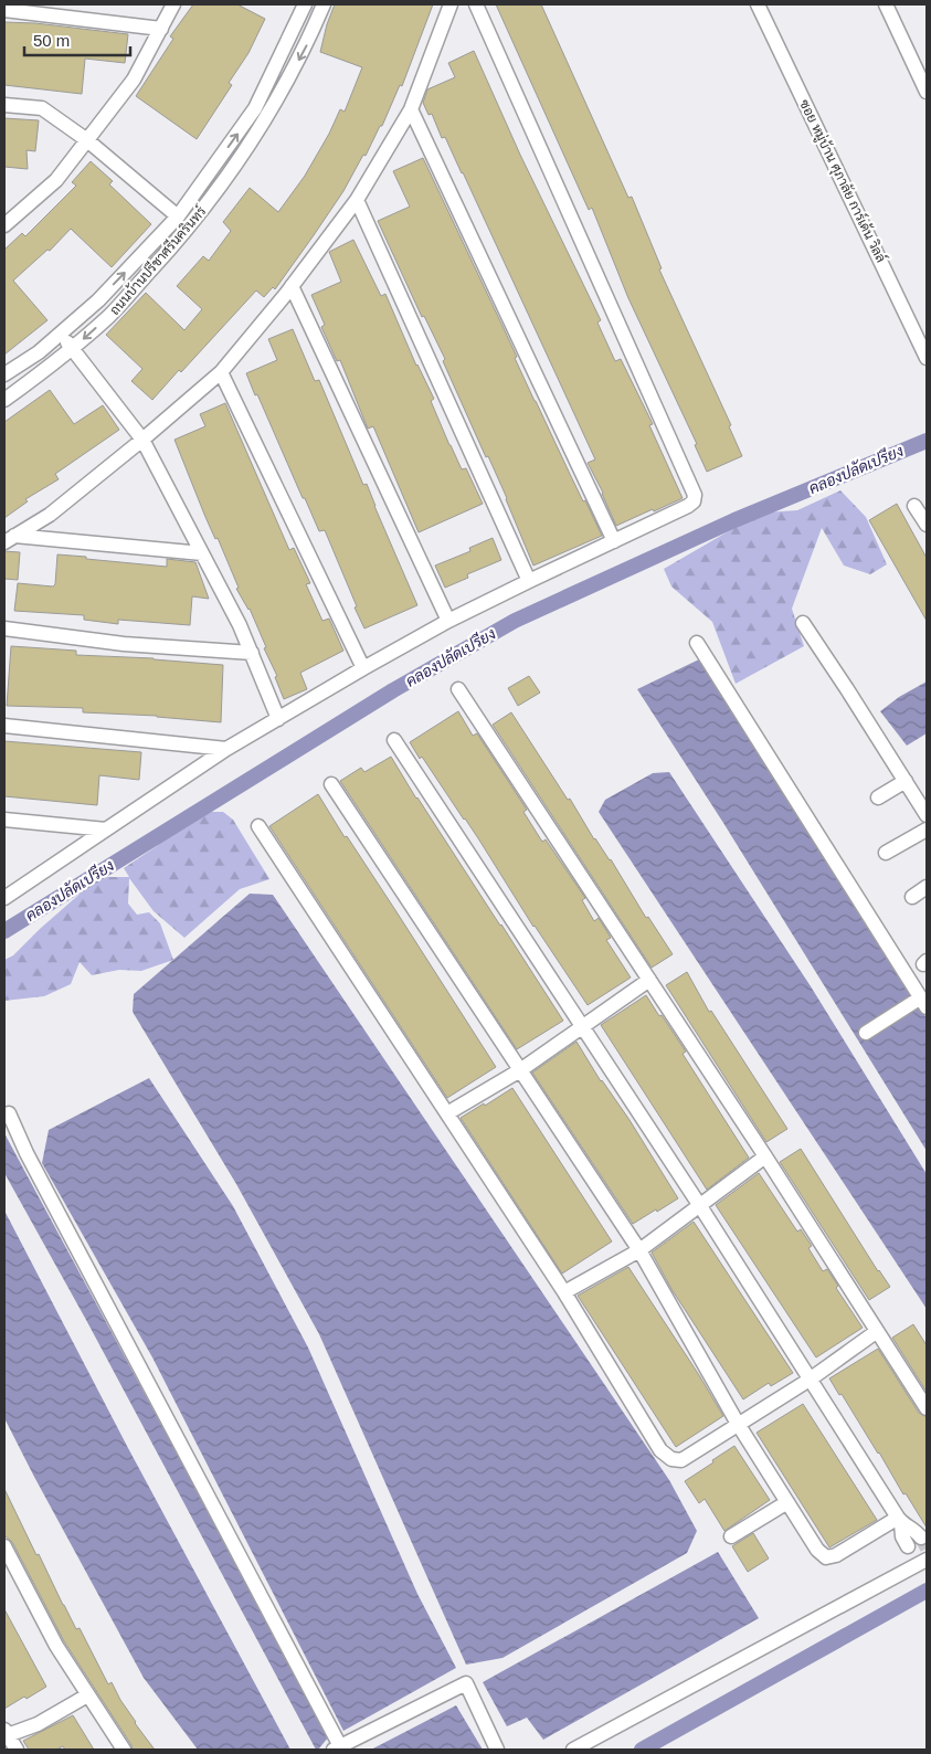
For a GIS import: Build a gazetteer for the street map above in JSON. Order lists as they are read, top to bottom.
{
  "streets": {
    "street": ["ซอย หมู่บ้าน ศุภาลัย การ์เด้น วิลล์", "ถนนบ้านปรีชาศรีนครินทร์"]
  },
  "water": ["คลองปลัดเปรียง"],
  "scale_bar": "50 m"
}
